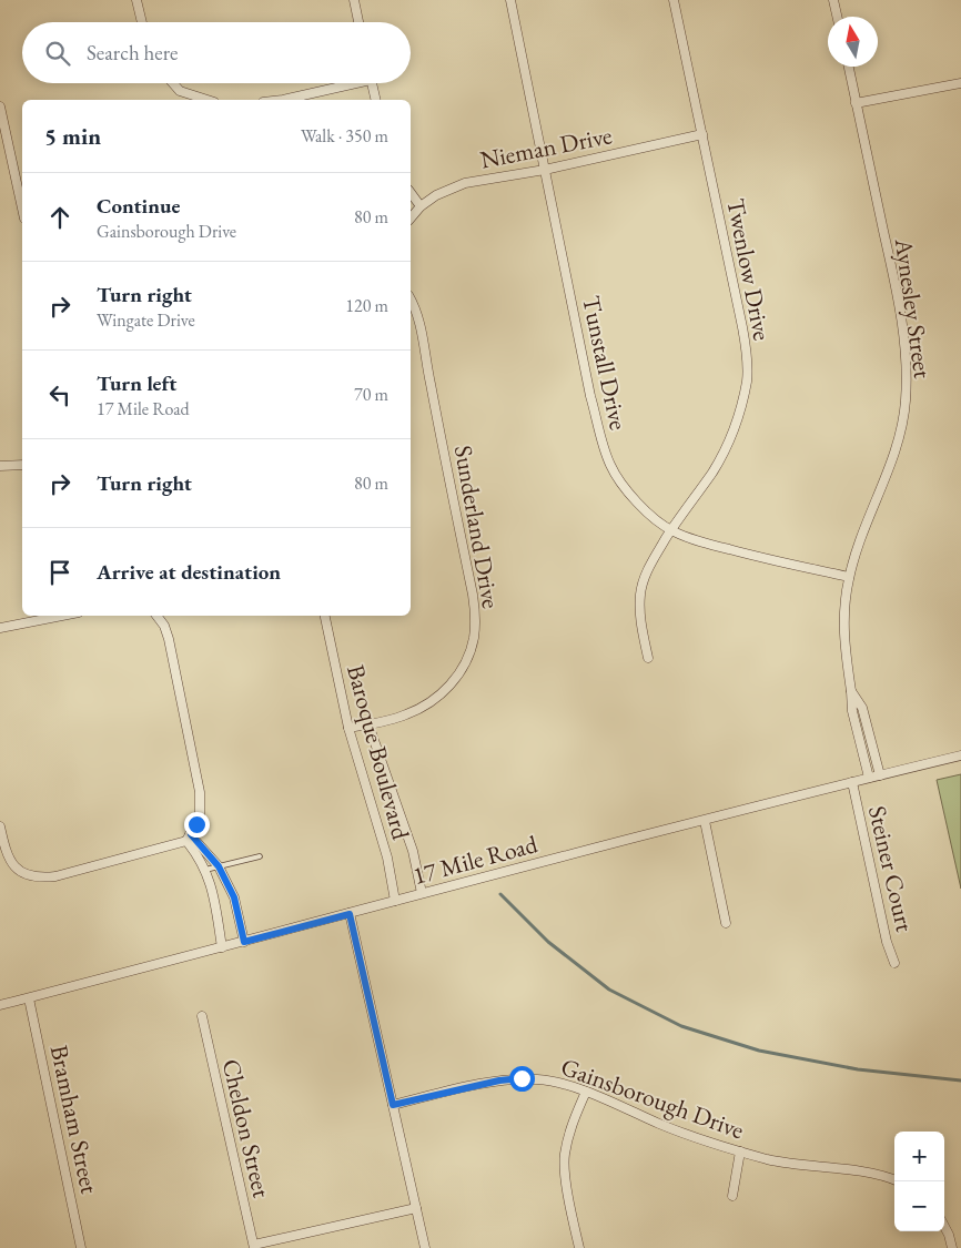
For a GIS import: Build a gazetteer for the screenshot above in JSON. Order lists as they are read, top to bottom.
{
  "streets": {
    "street": [
      "Nieman Drive",
      "Twenlow Drive",
      "Aynesley Street",
      "Tunstall Drive",
      "Sunderland Drive",
      "Baroque Boulevard",
      "17 Mile Road",
      "Steiner Court",
      "Gainsborough Drive",
      "Bramham Street",
      "Cheldon Street"
    ]
  },
  "crossings": [
    ["Nieman Drive", "Twenlow Drive"],
    ["Nieman Drive", "Tunstall Drive"],
    ["Twenlow Drive", "Tunstall Drive"],
    ["Aynesley Street", "Tunstall Drive"],
    ["Aynesley Street", "17 Mile Road"],
    ["Sunderland Drive", "Baroque Boulevard"],
    ["Baroque Boulevard", "17 Mile Road"],
    ["17 Mile Road", "Steiner Court"],
    ["17 Mile Road", "Bramham Street"]
  ],
  "north": "top",
  "page": {
    "search": "Search here",
    "heading": ["5 min", "Walk · 350 m"],
    "list": [
      ["Continue", "Gainsborough Drive", "80 m"],
      ["Turn right", "Wingate Drive", "120 m"],
      ["Turn left", "17 Mile Road", "70 m"],
      ["Turn right", "80 m"],
      "Arrive at destination"
    ],
    "map_buttons": ["+", "−"]
  }
}
